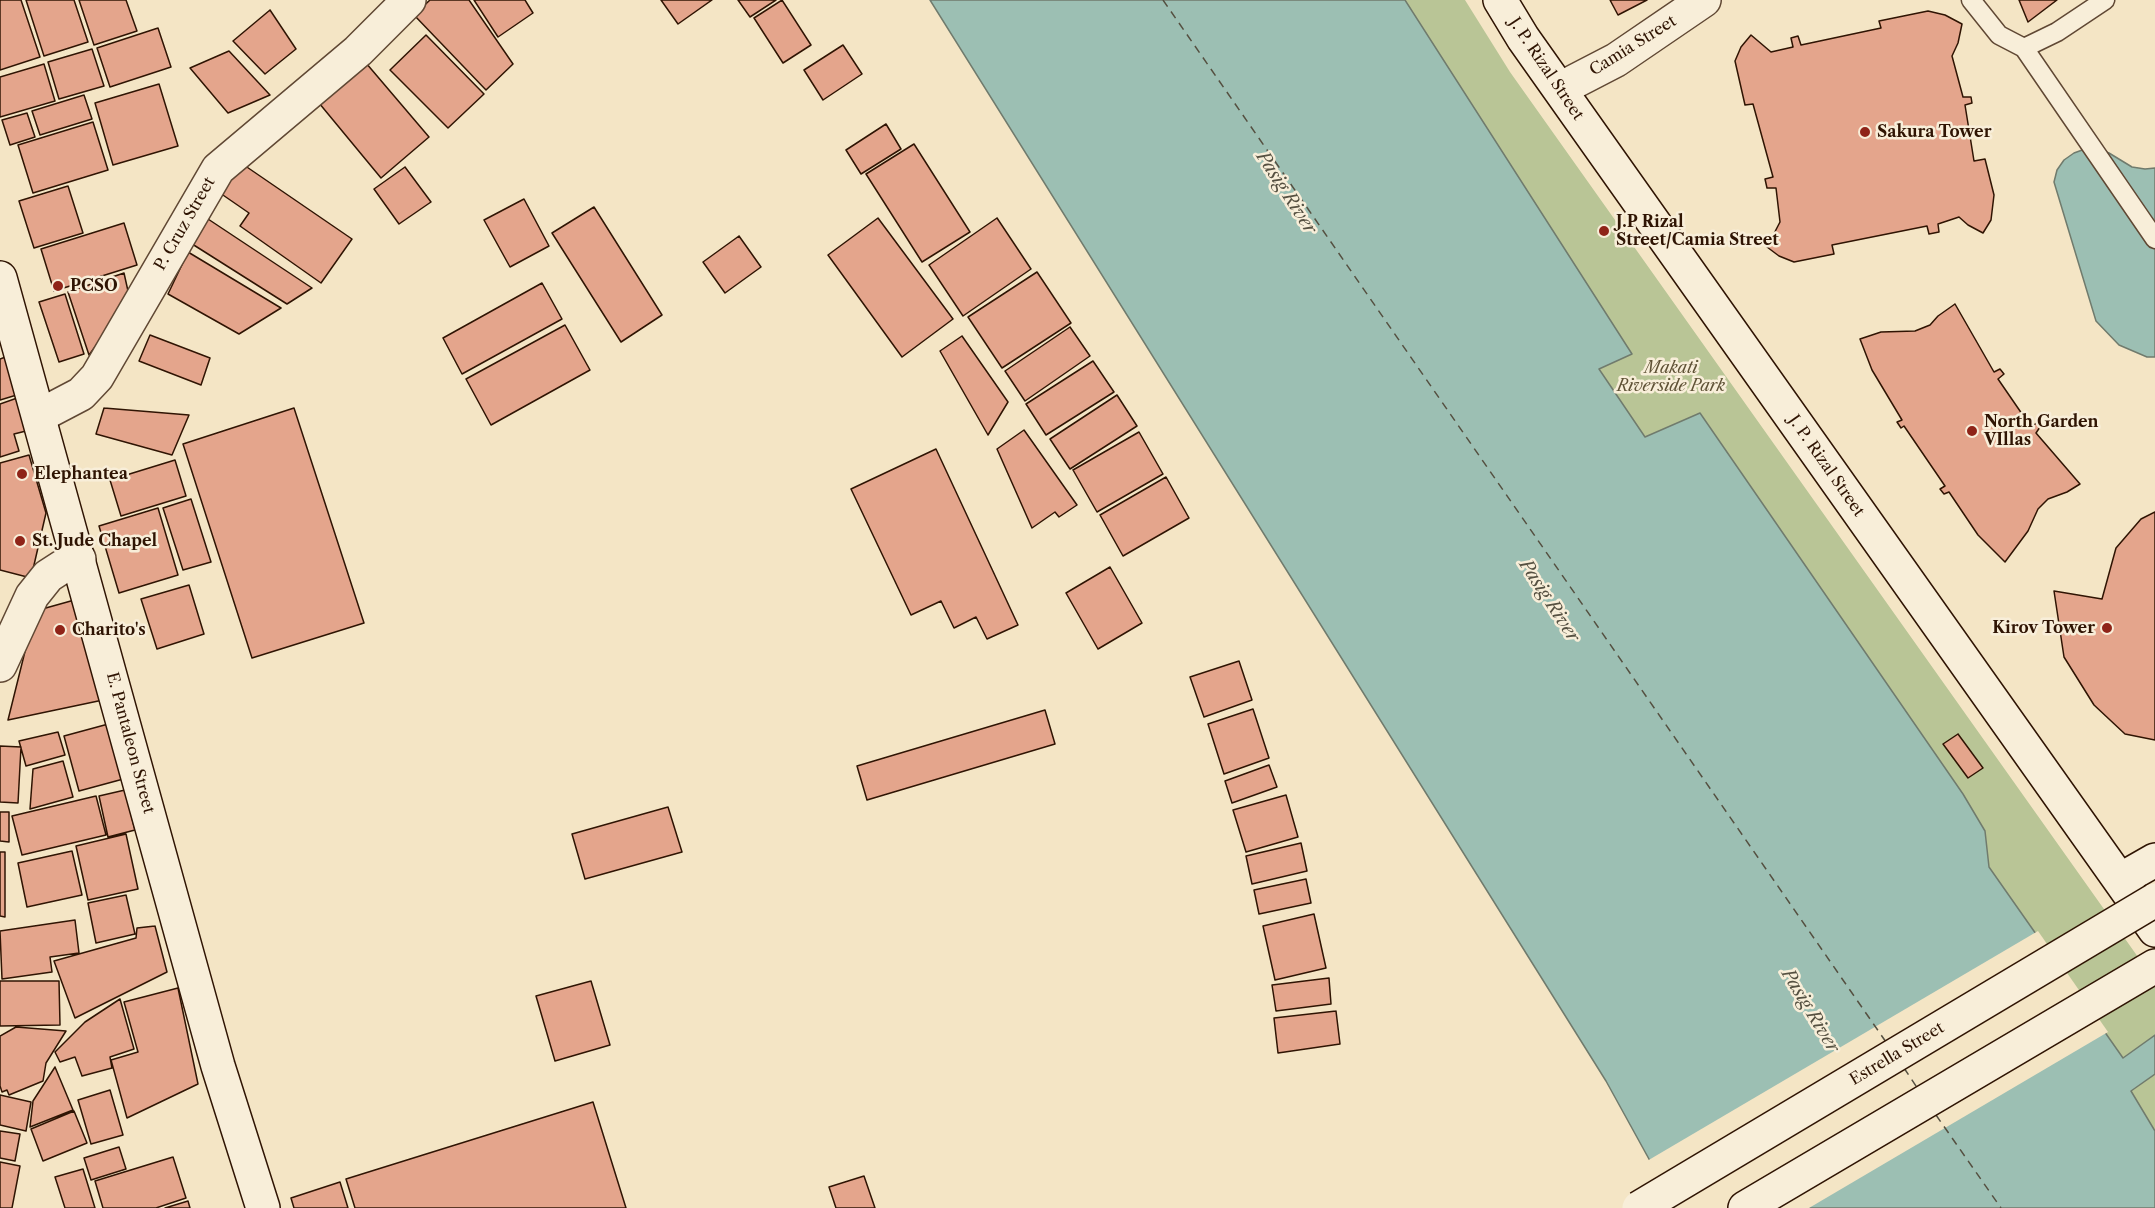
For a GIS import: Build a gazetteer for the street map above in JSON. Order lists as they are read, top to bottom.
{
  "streets": {
    "main road": [
      "Camia Street",
      "J. P. Rizal Street",
      "P. Cruz Street",
      "E. Pantaleon Street",
      "Estrella Street"
    ]
  },
  "crossings": [
    ["Camia Street", "J. P. Rizal Street"],
    ["P. Cruz Street", "E. Pantaleon Street"]
  ],
  "water": ["Pasig River"],
  "parks": ["Makati Riverside Park"],
  "places": [
    "Sakura Tower",
    "J.P Rizal Street/Camia Street",
    "PCSO",
    "North Garden VIllas",
    "Elephantea",
    "St. Jude Chapel",
    "Kirov Tower",
    "Charito's"
  ]
}
